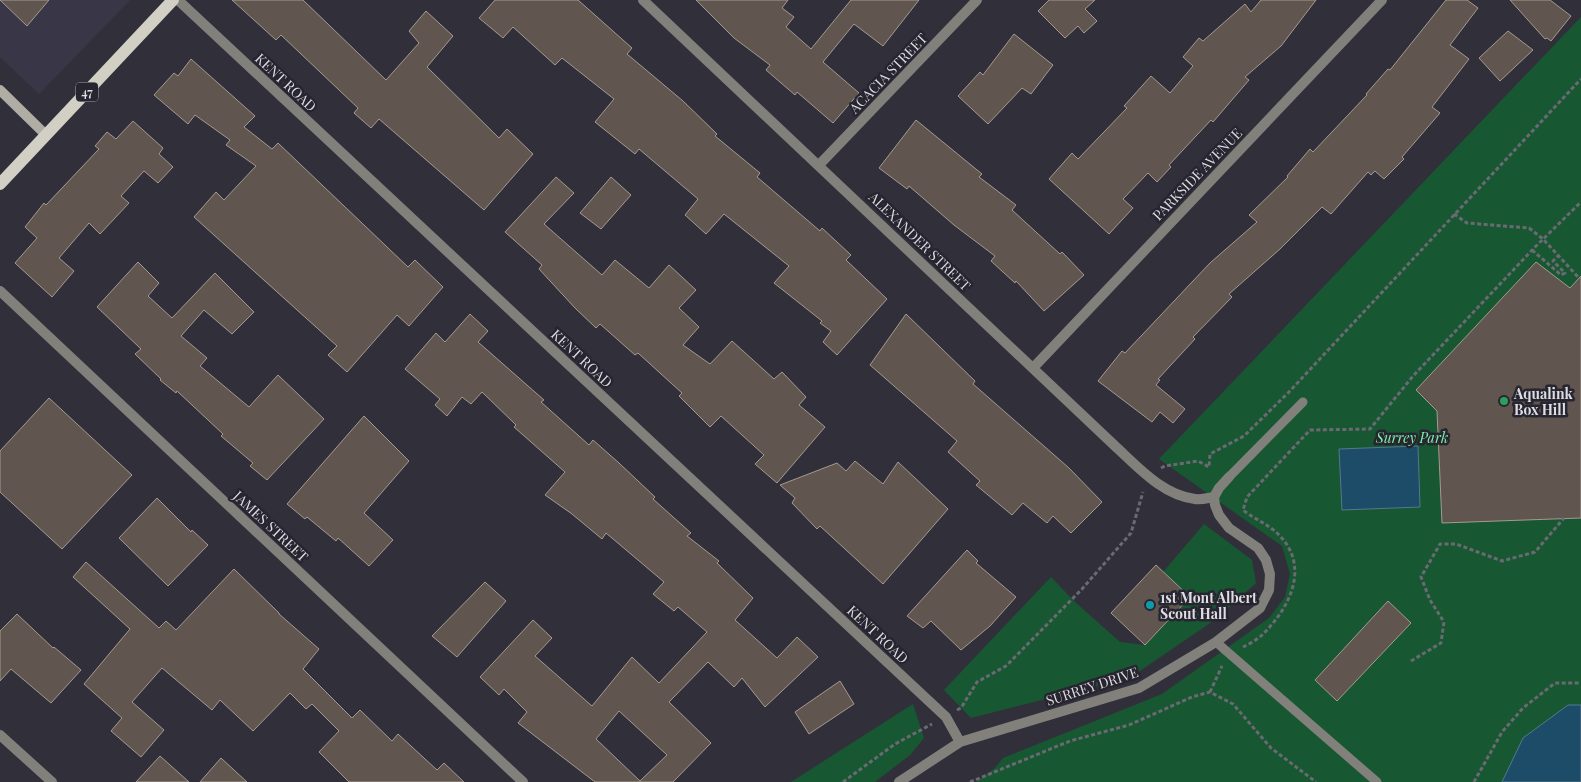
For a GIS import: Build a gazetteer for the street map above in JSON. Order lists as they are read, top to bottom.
{
  "streets": {
    "main road": ["47"],
    "street": [
      "ACACIA STREET",
      "KENT ROAD",
      "PARKSIDE AVENUE",
      "ALEXANDER STREET",
      "JAMES STREET",
      "SURREY DRIVE"
    ]
  },
  "crossings": [
    ["ACACIA STREET", "ALEXANDER STREET"],
    ["KENT ROAD", "SURREY DRIVE"],
    ["PARKSIDE AVENUE", "ALEXANDER STREET"],
    ["ALEXANDER STREET", "SURREY DRIVE"]
  ],
  "parks": ["Surrey Park"],
  "places": ["Aqualink Box Hill", "1st Mont Albert Scout Hall"]
}
